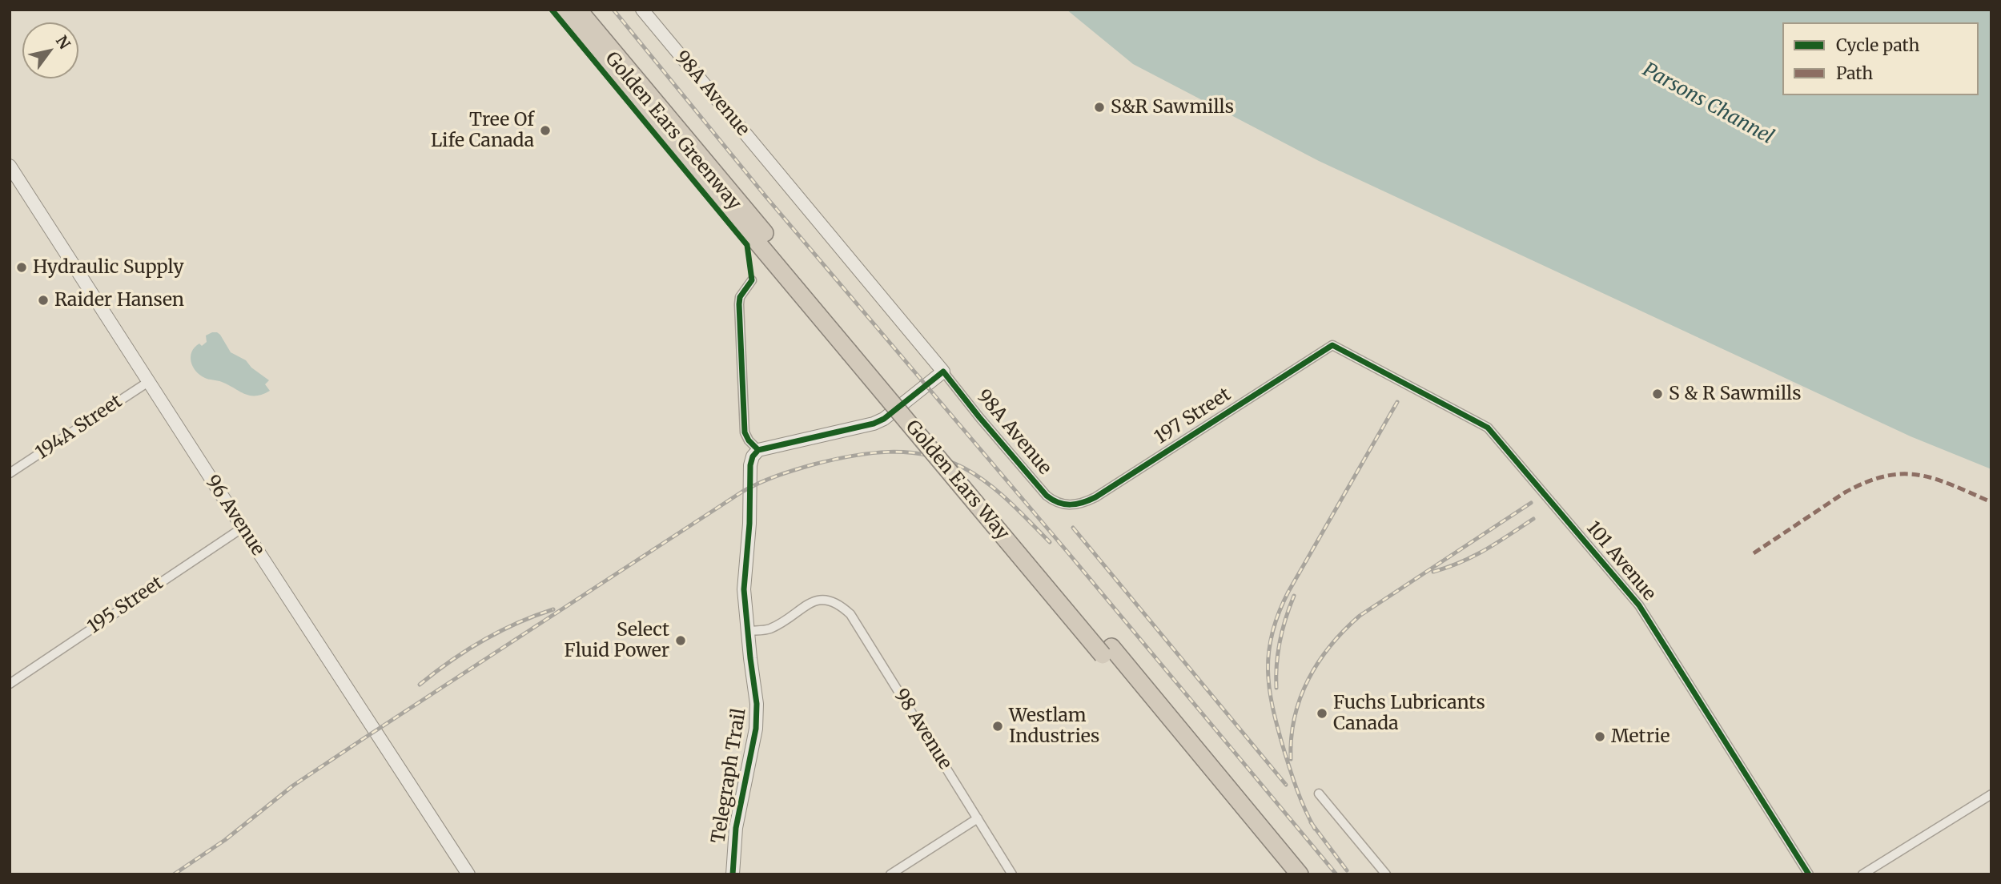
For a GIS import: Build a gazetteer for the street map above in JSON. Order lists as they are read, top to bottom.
{
  "streets": {
    "highway": ["Golden Ears Way"],
    "street": [
      "98A Avenue",
      "197 Street",
      "194A Street",
      "96 Avenue",
      "101 Avenue",
      "195 Street",
      "98 Avenue",
      "Telegraph Trail"
    ],
    "cycle path": ["Golden Ears Greenway"]
  },
  "crossings": [
    ["98A Avenue", "197 Street"],
    ["197 Street", "101 Avenue"],
    ["194A Street", "96 Avenue"],
    ["96 Avenue", "195 Street"],
    ["98 Avenue", "Telegraph Trail"]
  ],
  "water": ["Parsons Channel"],
  "places": [
    "S&R Sawmills",
    "Tree Of Life Canada",
    "Hydraulic Supply",
    "Raider Hansen",
    "S & R Sawmills",
    "Select Fluid Power",
    "Fuchs Lubricants Canada",
    "Westlam Industries",
    "Metrie"
  ],
  "legend": ["Cycle path", "Path"],
  "north": "top right"
}
